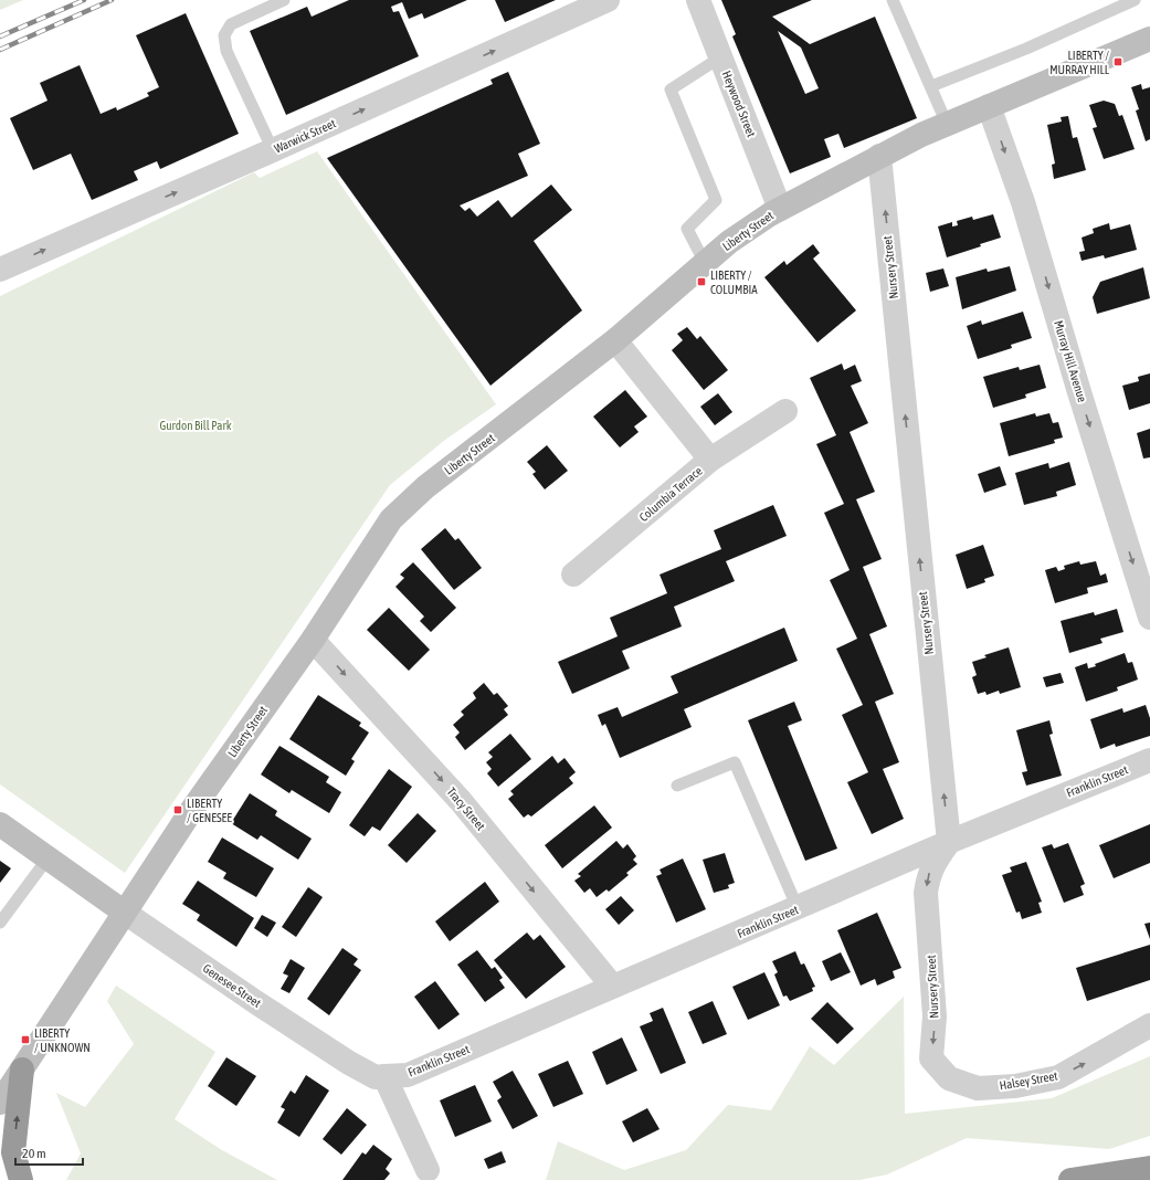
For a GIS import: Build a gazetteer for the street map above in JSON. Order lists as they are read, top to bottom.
{
  "streets": {
    "main road": ["Liberty Street", "Genesee Street"],
    "street": [
      "Heywood Street",
      "Warwick Street",
      "Nursery Street",
      "Murray Hill Avenue",
      "Columbia Terrace",
      "Franklin Street",
      "Tracy Street",
      "Halsey Street"
    ]
  },
  "crossings": [
    ["Heywood Street", "Liberty Street"],
    ["Liberty Street", "Nursery Street"],
    ["Liberty Street", "Murray Hill Avenue"],
    ["Liberty Street", "Columbia Terrace"],
    ["Liberty Street", "Tracy Street"],
    ["Liberty Street", "Genesee Street"],
    ["Nursery Street", "Franklin Street"],
    ["Nursery Street", "Halsey Street"],
    ["Franklin Street", "Tracy Street"],
    ["Franklin Street", "Genesee Street"]
  ],
  "one_way": [
    "Warwick Street",
    "Murray Hill Avenue",
    "Tracy Street",
    "Halsey Street"
  ],
  "parks": ["Gurdon Bill Park"],
  "places": {
    "transit": [
      "LIBERTY / MURRAY HILL",
      "LIBERTY / COLUMBIA",
      "LIBERTY / GENESEE",
      "LIBERTY / UNKNOWN"
    ]
  },
  "scale_bar": "20 m"
}
